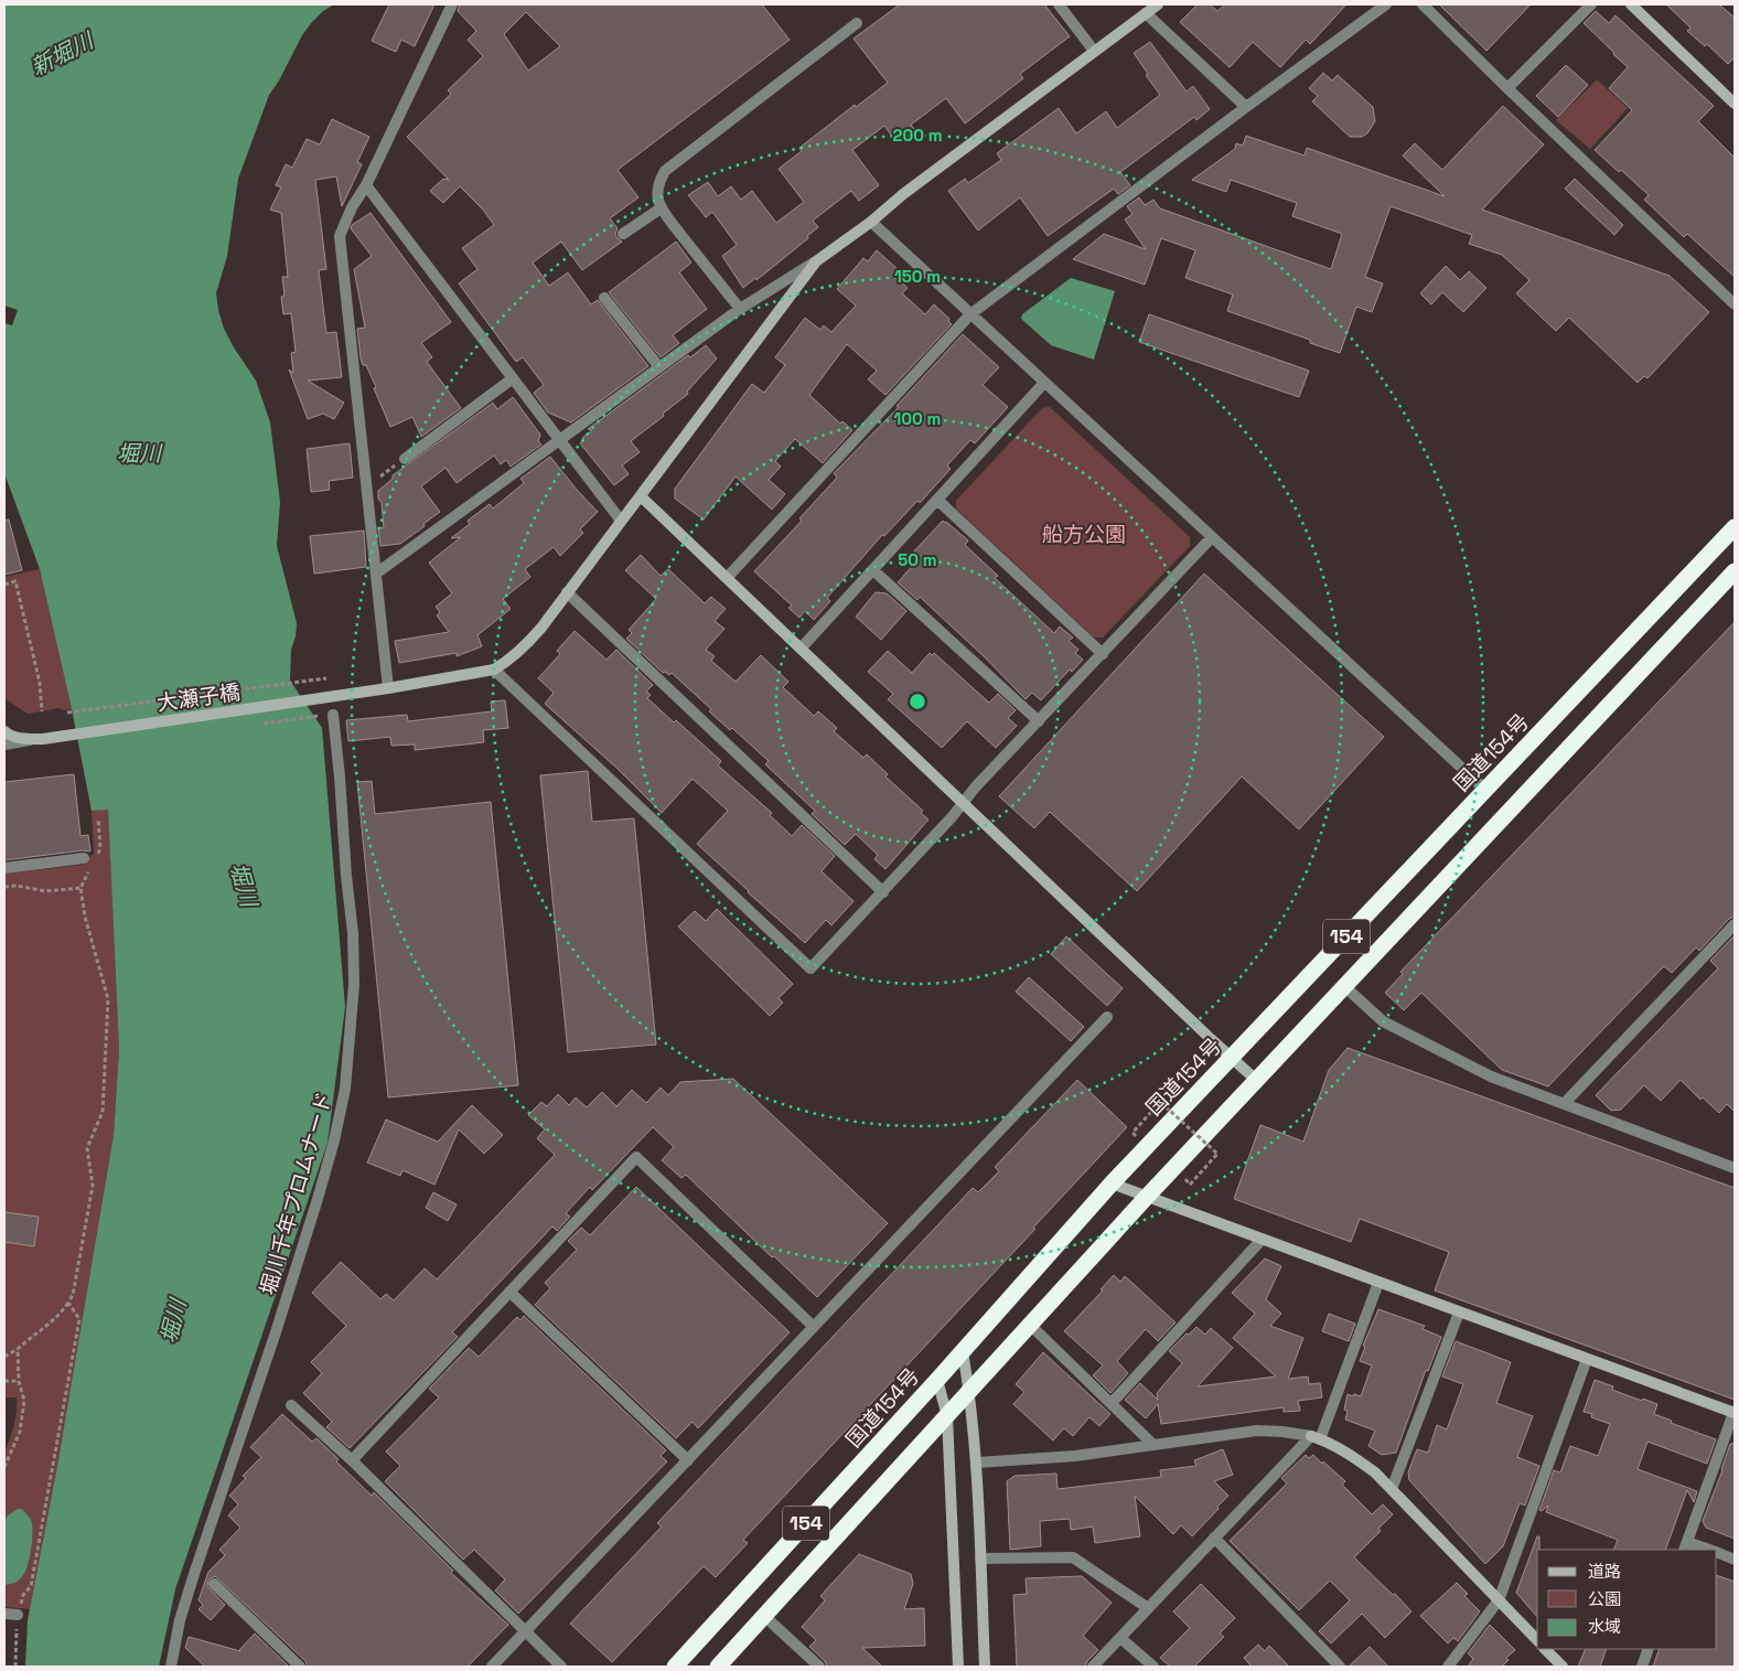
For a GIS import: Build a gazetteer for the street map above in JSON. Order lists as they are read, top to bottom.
{
  "streets": {
    "highway": ["国道154号", "154"],
    "street": ["大瀬子橋", "堀川千年プロムナード"]
  },
  "water": ["新堀川", "堀川"],
  "parks": ["船方公園"],
  "legend": ["道路", "公園", "水域"],
  "rings": [
    "200 m",
    "150 m",
    "100 m",
    "50 m"
  ]
}
